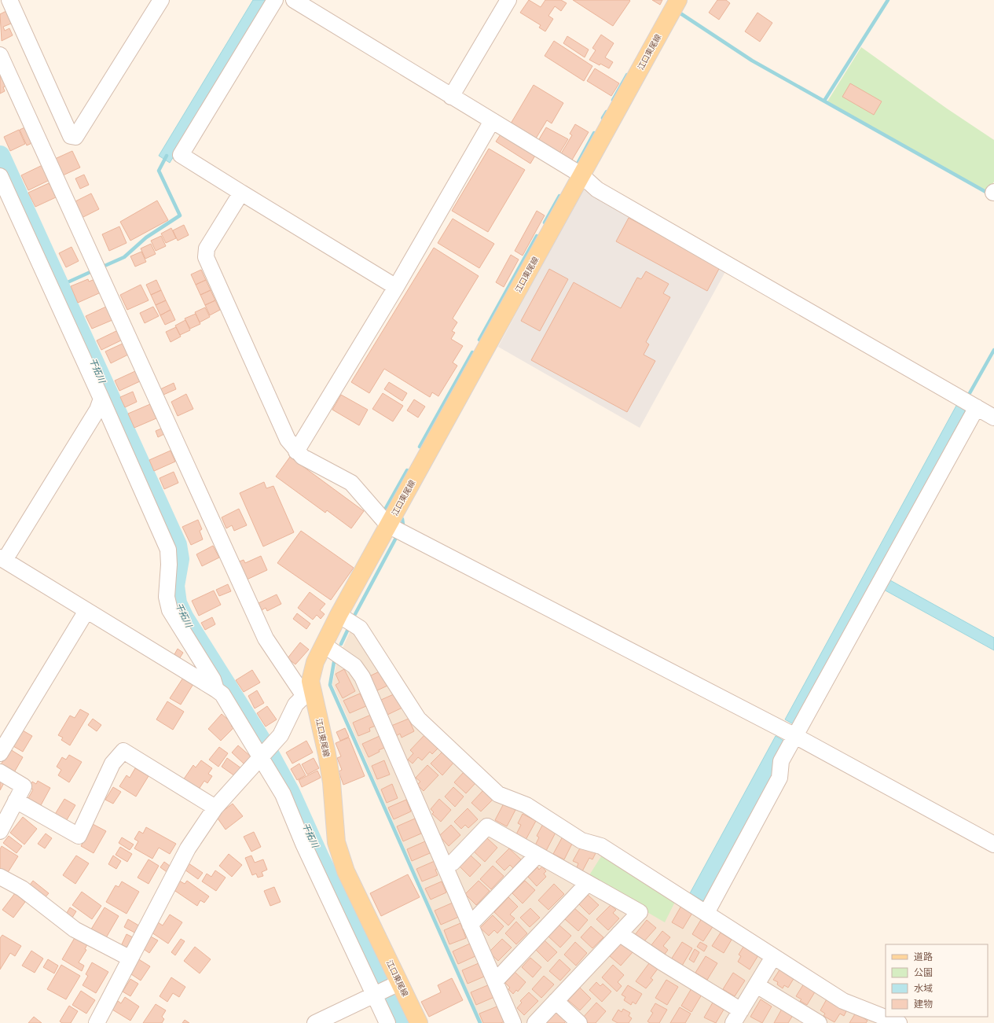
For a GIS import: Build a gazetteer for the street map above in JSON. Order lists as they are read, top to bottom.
{
  "streets": {
    "main road": ["江口東尾線"]
  },
  "water": ["干拓川"],
  "legend": [
    "道路",
    "公園",
    "水域",
    "建物"
  ]
}
